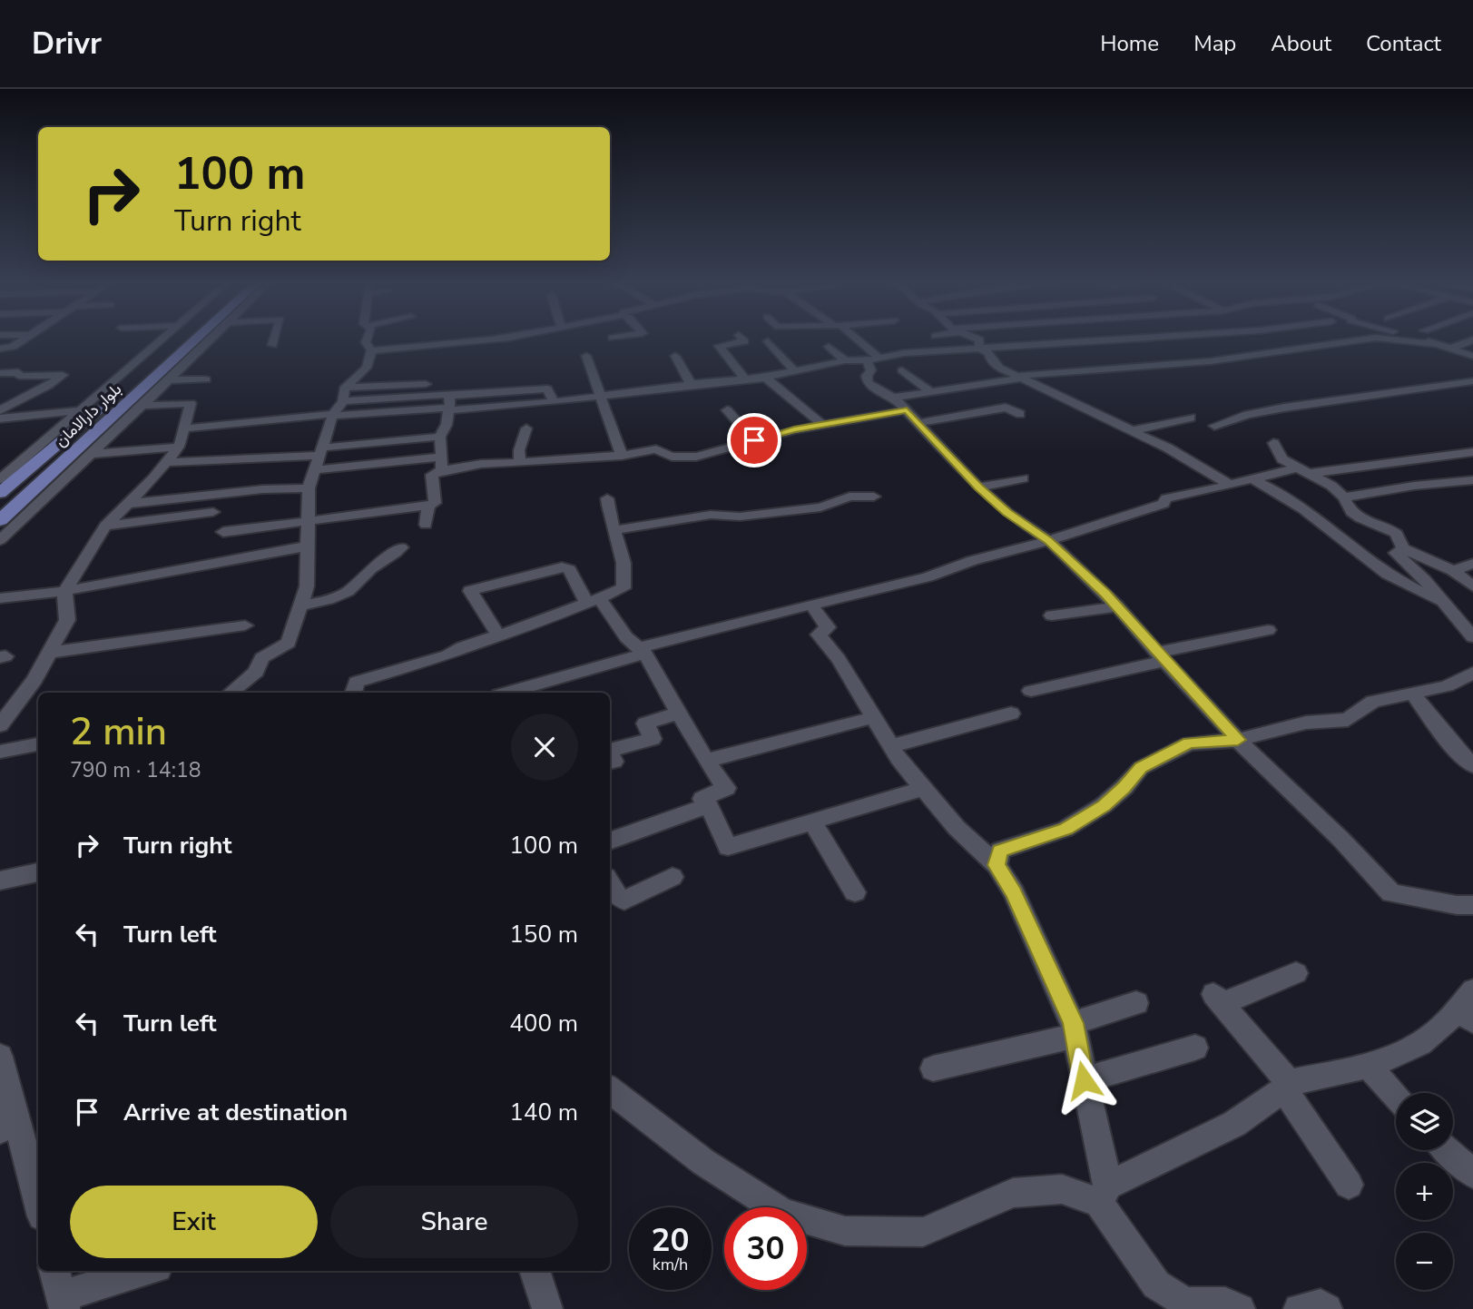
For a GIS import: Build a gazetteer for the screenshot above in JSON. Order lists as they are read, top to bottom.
{
  "streets": {
    "main road": ["بلوار دارالامان"]
  },
  "page": {
    "header": "Drivr",
    "nav": [
      "Home",
      "Map",
      "About",
      "Contact"
    ],
    "turn": ["100 m", "Turn right"],
    "heading": ["2 min", "790 m · 14:18"],
    "list": [
      {
        "name": "Turn right",
        "value": "100 m"
      },
      {
        "name": "Turn left",
        "value": "150 m"
      },
      {
        "name": "Turn left",
        "value": "400 m"
      },
      {
        "name": "Arrive at destination",
        "value": "140 m"
      }
    ],
    "map_buttons": ["+", "−"],
    "buttons": ["Exit", "Share"],
    "speed": "20 km/h",
    "limit": "30"
  }
}
